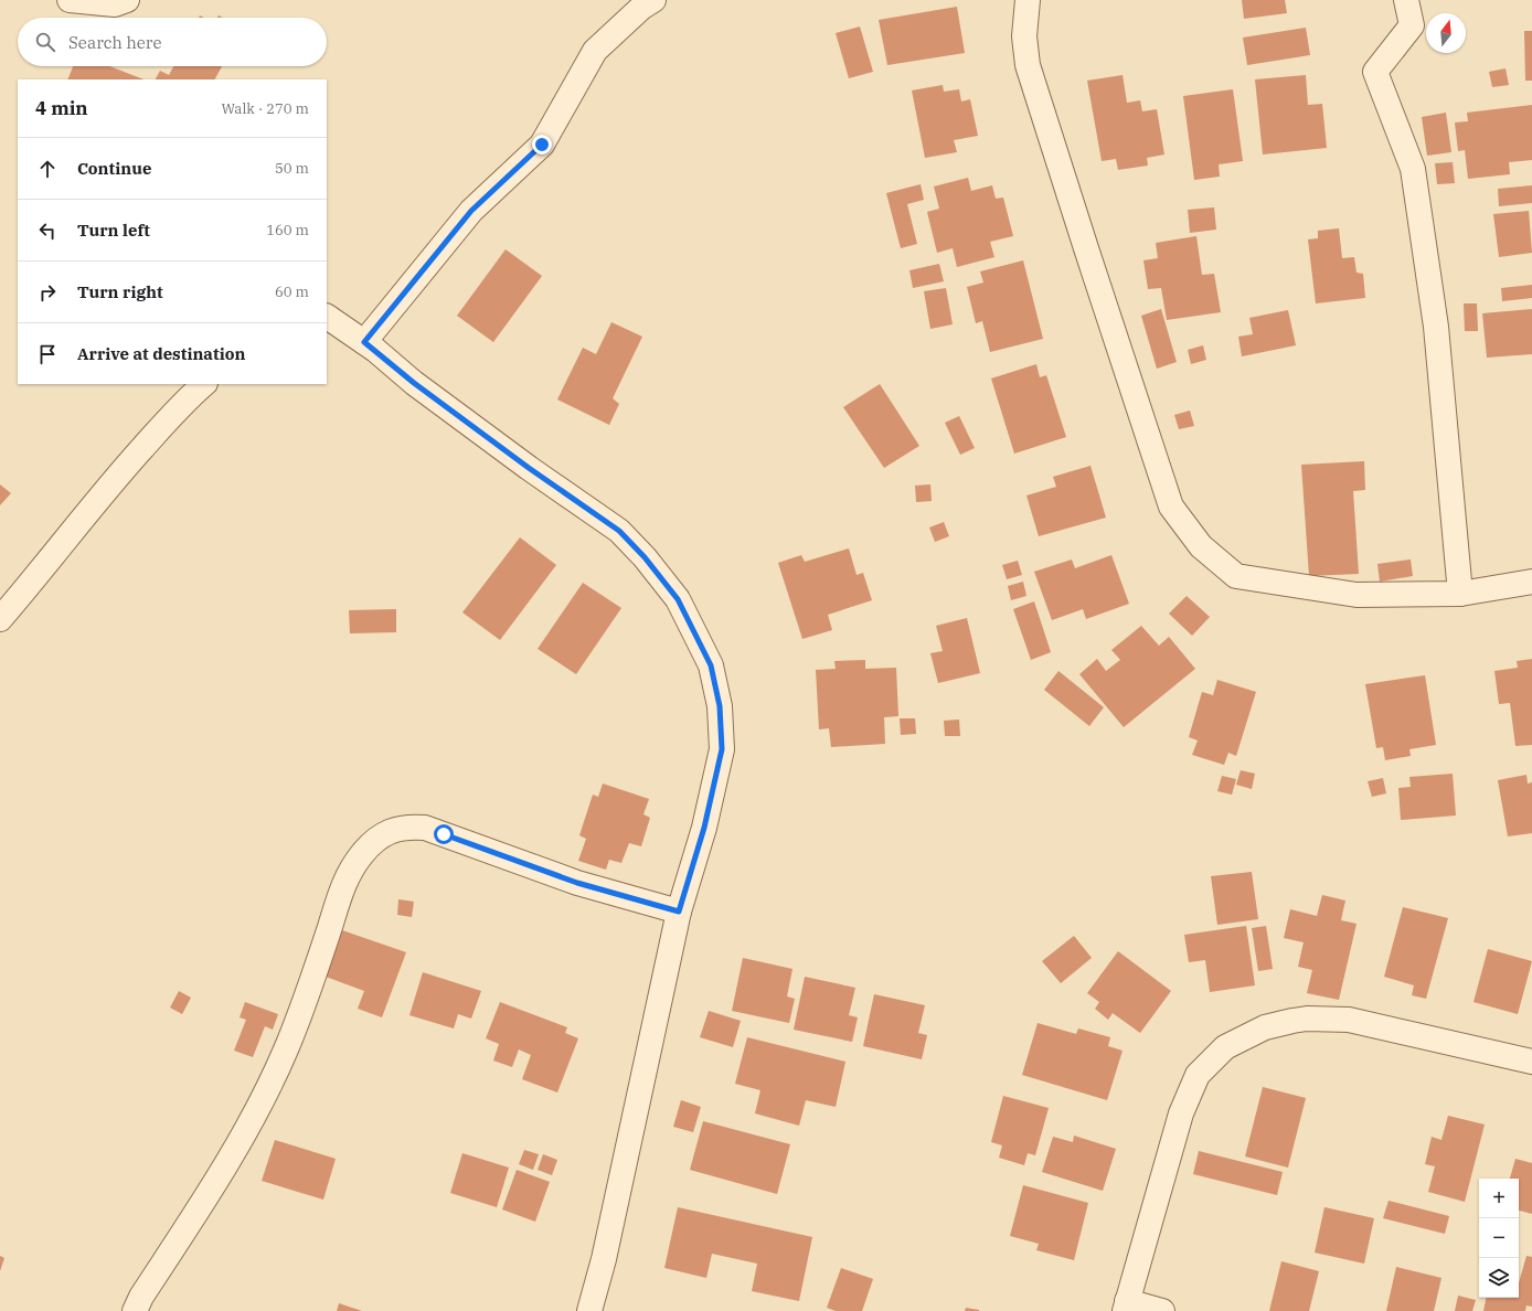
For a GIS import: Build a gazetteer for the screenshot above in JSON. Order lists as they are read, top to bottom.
{
  "north": "top",
  "page": {
    "search": "Search here",
    "heading": ["4 min", "Walk · 270 m"],
    "list": [
      ["Continue", "50 m"],
      ["Turn left", "160 m"],
      ["Turn right", "60 m"],
      "Arrive at destination"
    ],
    "map_buttons": ["+", "−"]
  }
}
